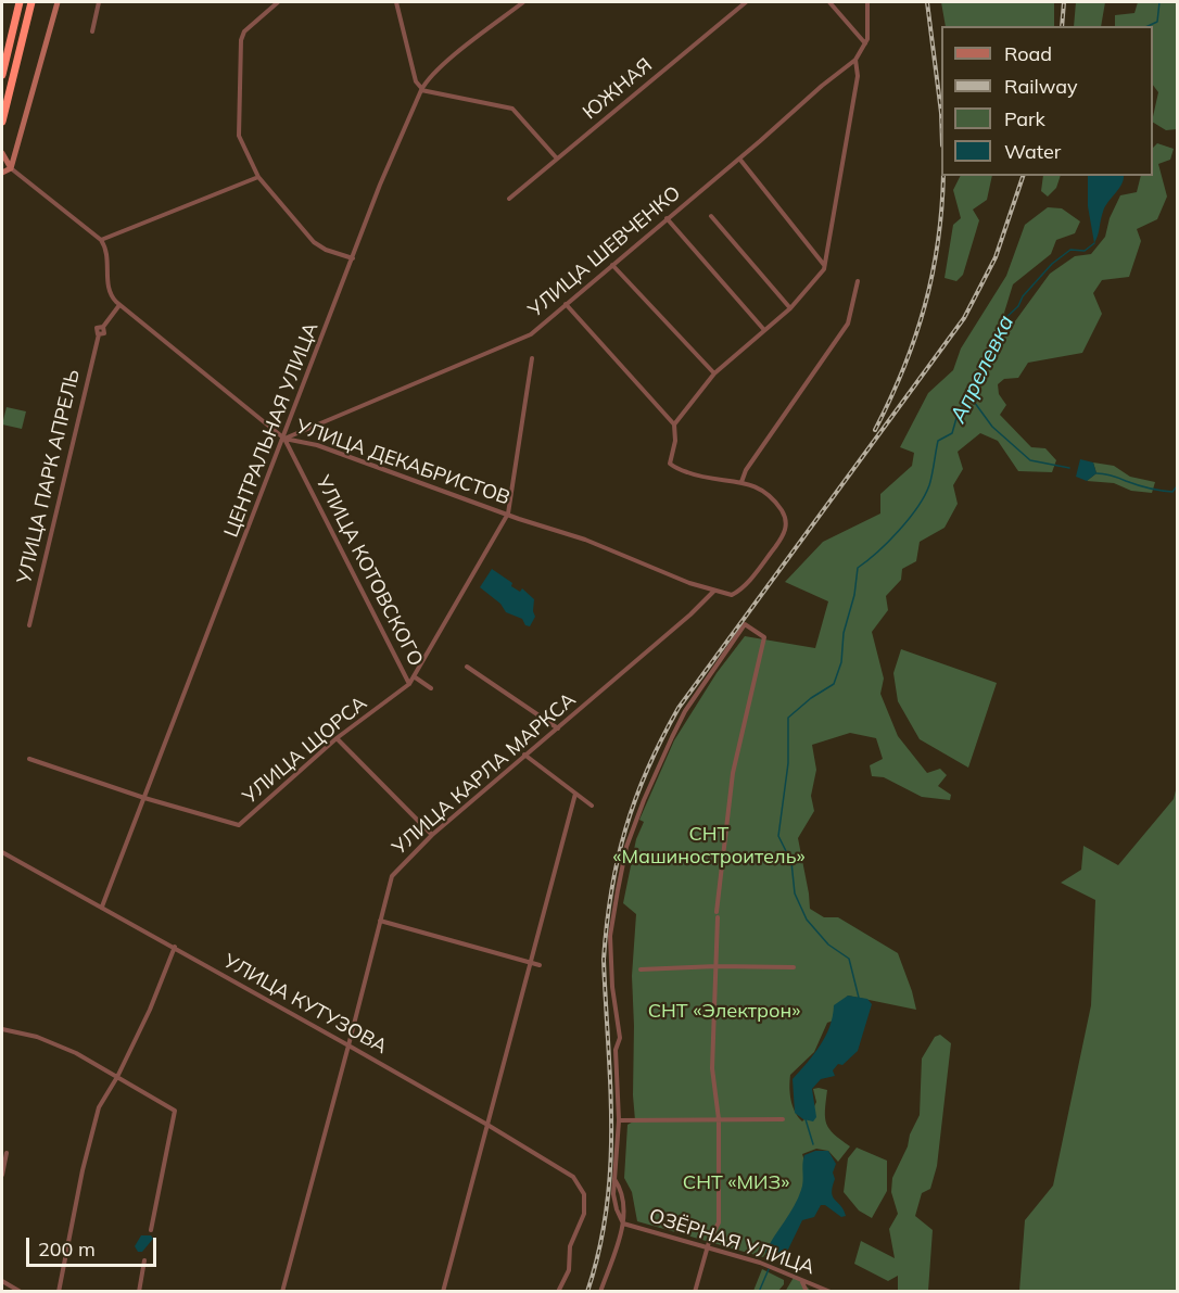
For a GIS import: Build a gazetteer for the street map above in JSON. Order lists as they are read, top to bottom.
{
  "streets": {
    "street": [
      "ЮЖНАЯ",
      "УЛИЦА ШЕВЧЕНКО",
      "ЦЕНТРАЛЬНАЯ УЛИЦА",
      "УЛИЦА ДЕКАБРИСТОВ",
      "УЛИЦА ПАРК АПРЕЛЬ",
      "УЛИЦА КОТОВСКОГО",
      "УЛИЦА ЩОРСА",
      "УЛИЦА КАРЛА МАРКСА",
      "УЛИЦА КУТУЗОВА",
      "ОЗЁРНАЯ УЛИЦА"
    ]
  },
  "crossings": [
    ["УЛИЦА ШЕВЧЕНКО", "ЦЕНТРАЛЬНАЯ УЛИЦА"],
    ["УЛИЦА ШЕВЧЕНКО", "УЛИЦА ДЕКАБРИСТОВ"],
    ["УЛИЦА ШЕВЧЕНКО", "УЛИЦА КОТОВСКОГО"],
    ["ЦЕНТРАЛЬНАЯ УЛИЦА", "УЛИЦА ДЕКАБРИСТОВ"],
    ["ЦЕНТРАЛЬНАЯ УЛИЦА", "УЛИЦА КОТОВСКОГО"],
    ["ЦЕНТРАЛЬНАЯ УЛИЦА", "УЛИЦА ЩОРСА"],
    ["ЦЕНТРАЛЬНАЯ УЛИЦА", "УЛИЦА КУТУЗОВА"],
    ["УЛИЦА ДЕКАБРИСТОВ", "УЛИЦА ПАРК АПРЕЛЬ"],
    ["УЛИЦА ДЕКАБРИСТОВ", "УЛИЦА КОТОВСКОГО"],
    ["УЛИЦА ДЕКАБРИСТОВ", "УЛИЦА КАРЛА МАРКСА"],
    ["УЛИЦА КОТОВСКОГО", "УЛИЦА ЩОРСА"],
    ["УЛИЦА КАРЛА МАРКСА", "УЛИЦА КУТУЗОВА"]
  ],
  "water": ["Апрелевка"],
  "parks": ["СНТ «Машиностроитель»", "СНТ «Электрон»", "СНТ «МИЗ»"],
  "legend": [
    "Road",
    "Railway",
    "Park",
    "Water"
  ],
  "scale_bar": "200 m"
}
